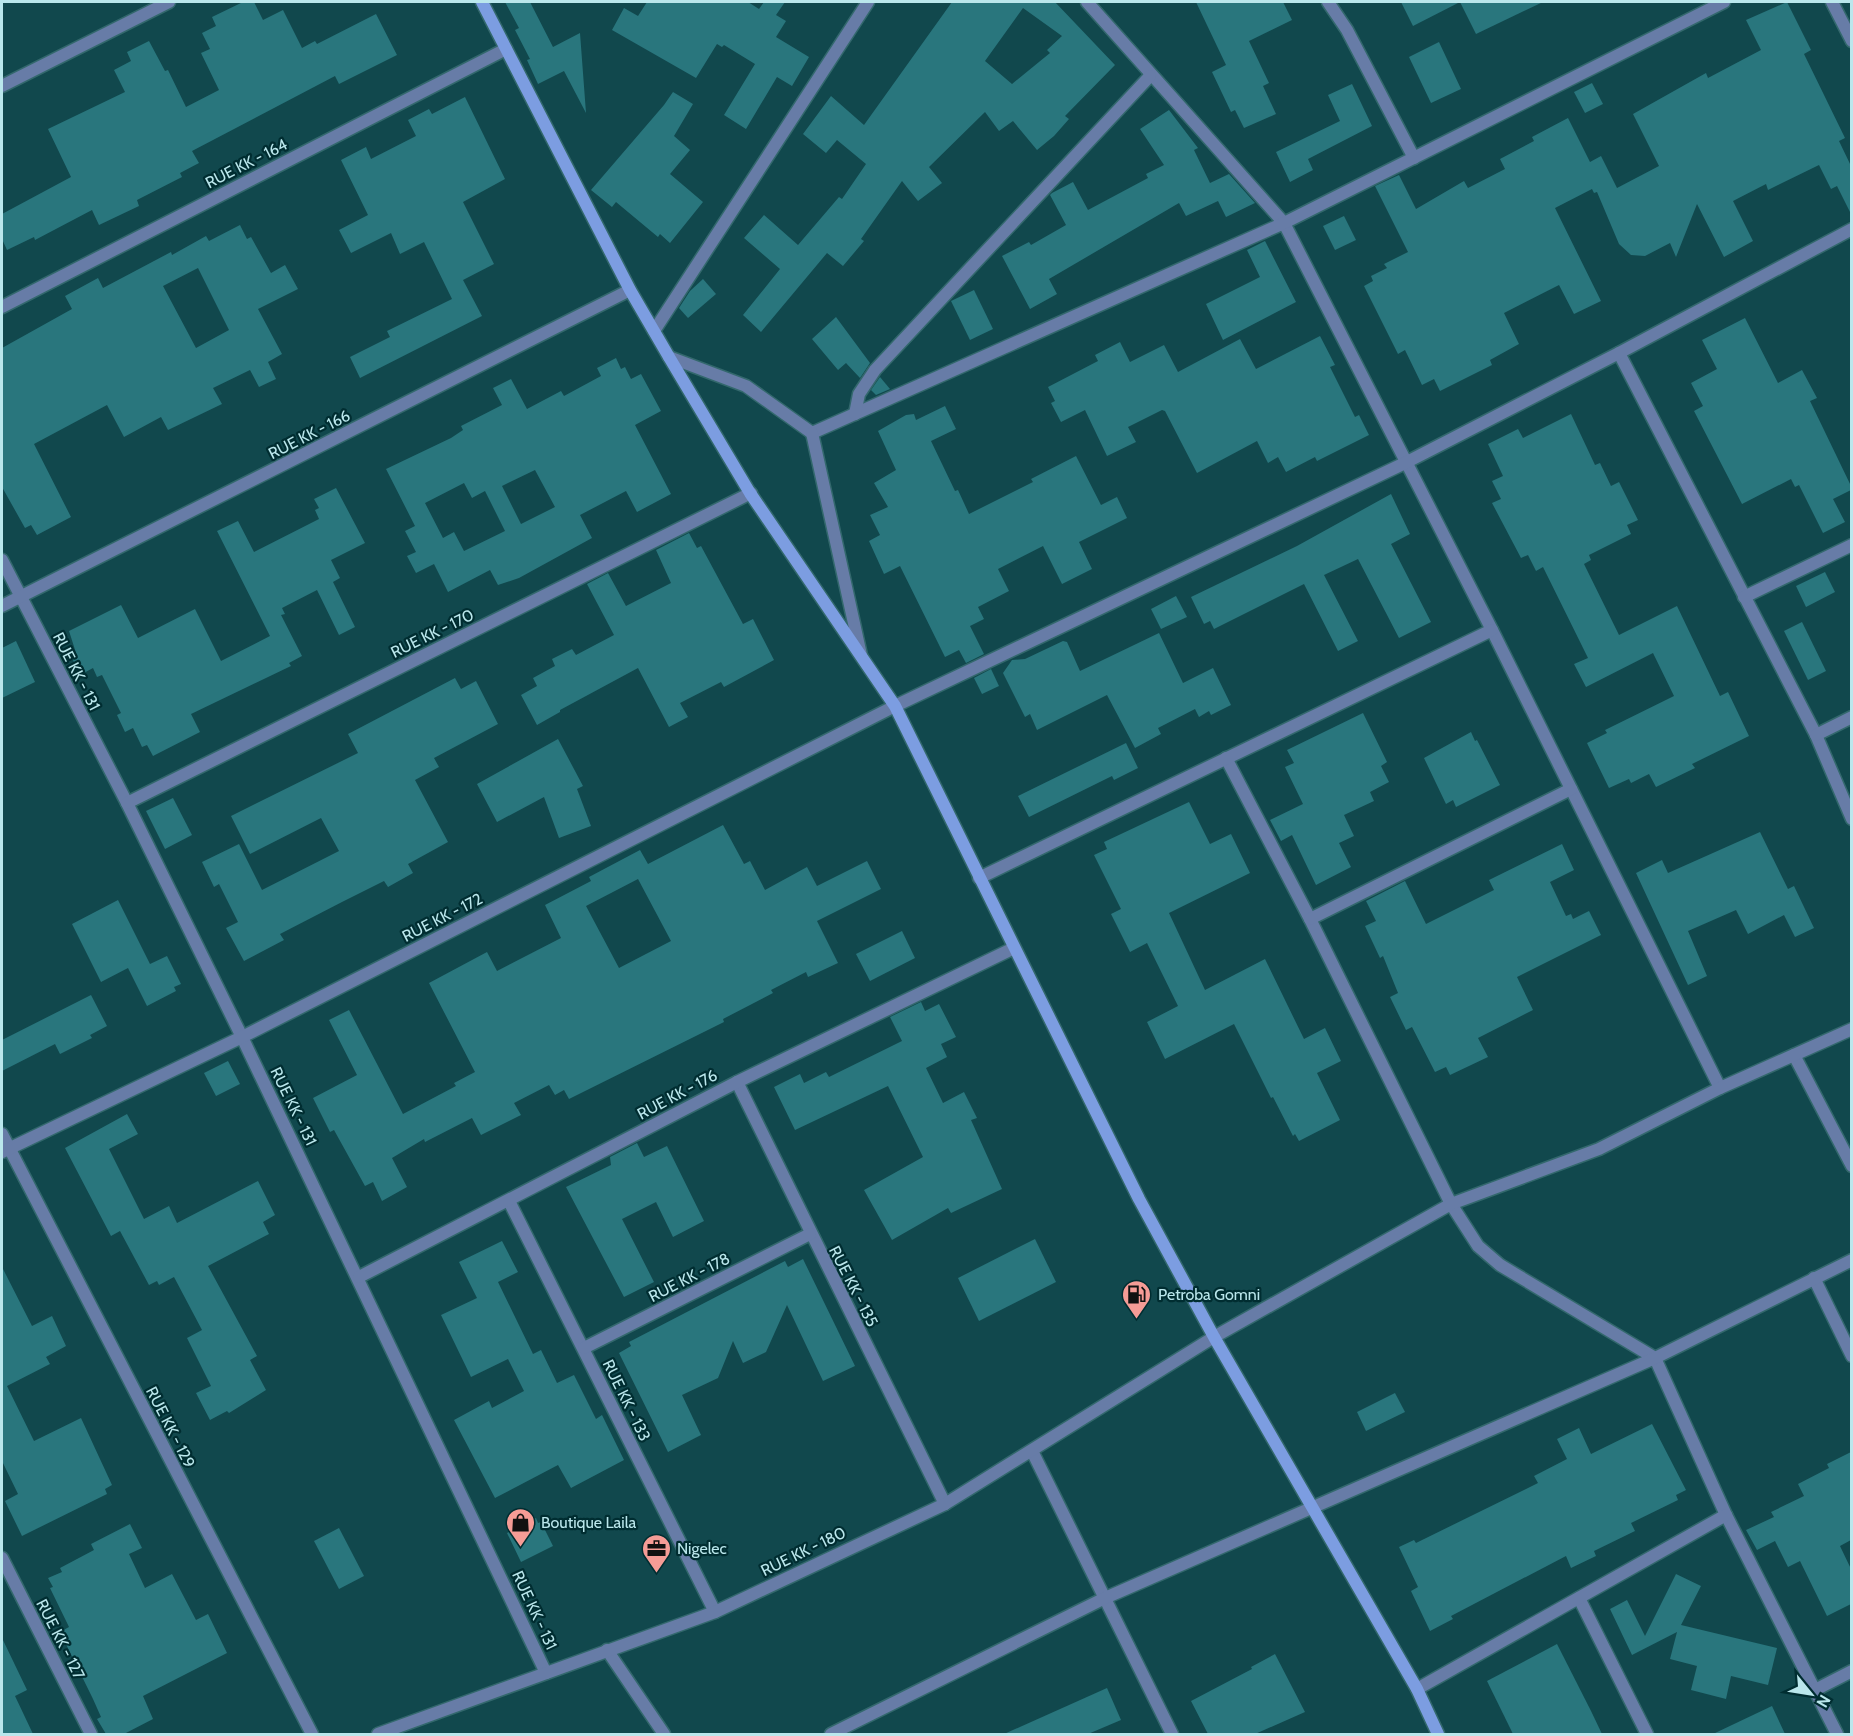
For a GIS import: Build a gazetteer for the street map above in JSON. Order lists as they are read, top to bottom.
{
  "streets": {
    "street": [
      "RUE KK - 164",
      "RUE KK - 166",
      "RUE KK - 170",
      "RUE KK - 131",
      "RUE KK - 172",
      "RUE KK - 176",
      "RUE KK - 178",
      "RUE KK - 135",
      "RUE KK - 133",
      "RUE KK - 129",
      "RUE KK - 180",
      "RUE KK - 127"
    ]
  },
  "crossings": [
    ["RUE KK - 166", "RUE KK - 131"],
    ["RUE KK - 170", "RUE KK - 131"],
    ["RUE KK - 131", "RUE KK - 172"],
    ["RUE KK - 131", "RUE KK - 176"],
    ["RUE KK - 131", "RUE KK - 180"],
    ["RUE KK - 172", "RUE KK - 129"],
    ["RUE KK - 176", "RUE KK - 135"],
    ["RUE KK - 176", "RUE KK - 133"],
    ["RUE KK - 178", "RUE KK - 135"],
    ["RUE KK - 178", "RUE KK - 133"],
    ["RUE KK - 135", "RUE KK - 180"],
    ["RUE KK - 133", "RUE KK - 180"]
  ],
  "places": {
    "fuel station": ["Petroba Gomni"],
    "shop": ["Boutique Laila"],
    "office": ["Nigelec"]
  },
  "north": "bottom right"
}
